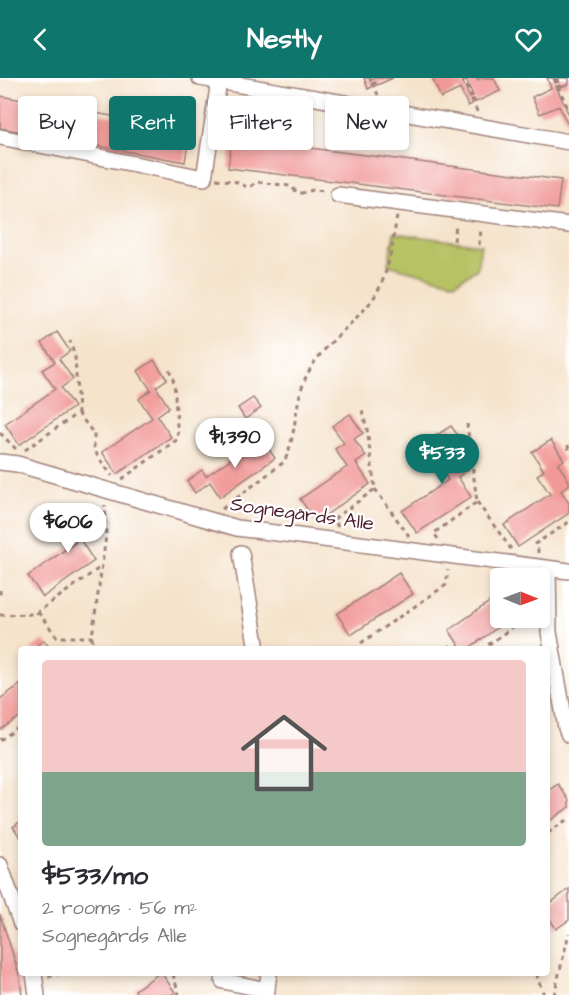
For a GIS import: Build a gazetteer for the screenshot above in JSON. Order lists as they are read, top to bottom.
{
  "streets": {
    "street": ["Sognegårds Alle"]
  },
  "north": "right",
  "page": {
    "header": "Nestly",
    "chip": [
      "Buy",
      "Rent",
      "Filters",
      "New"
    ],
    "price": ["$1,390", "$533", "$606"],
    "list": [
      {
        "name": "$533/mo",
        "note": "2 rooms · 56 m² · Sognegårds Alle"
      }
    ]
  }
}
